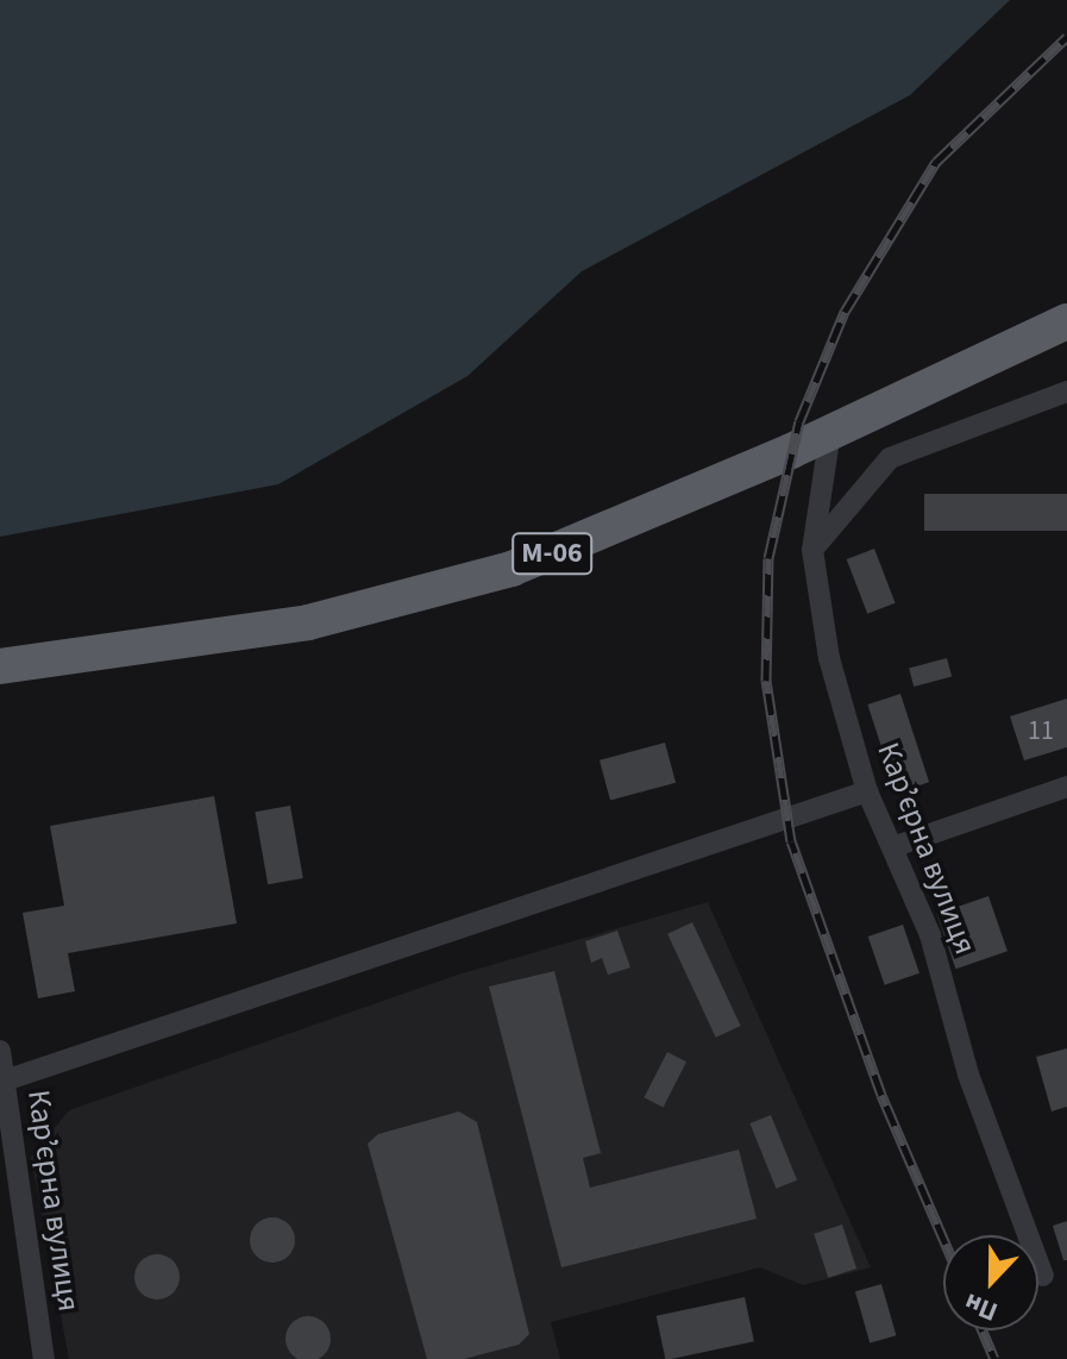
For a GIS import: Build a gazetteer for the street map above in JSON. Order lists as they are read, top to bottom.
{
  "streets": {
    "highway": ["М-06"],
    "street": ["Карʼєрна вулиця"]
  },
  "crossings": [
    ["М-06", "Карʼєрна вулиця"]
  ],
  "house_numbers": ["11"],
  "north": "bottom"
}
